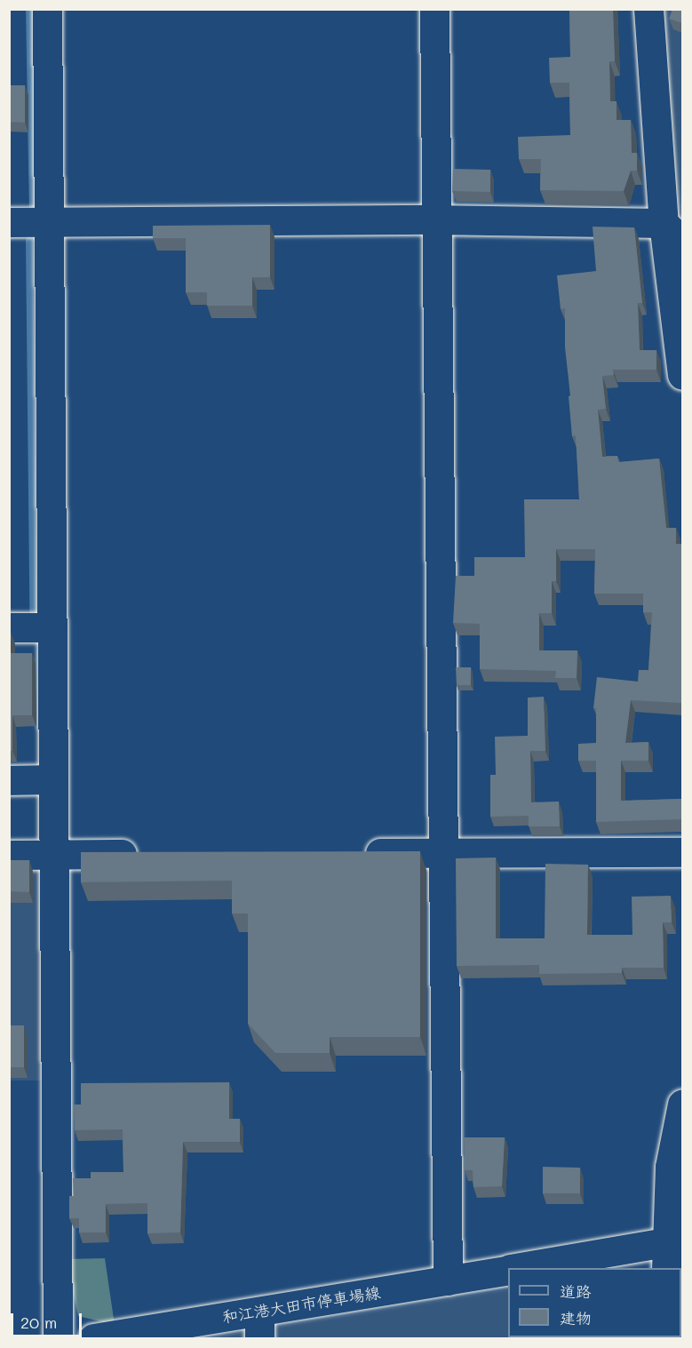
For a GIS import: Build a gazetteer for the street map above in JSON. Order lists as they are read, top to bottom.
{
  "streets": {
    "street": ["和江港大田市停車場線"]
  },
  "legend": ["道路", "建物"],
  "scale_bar": "20 m"
}
